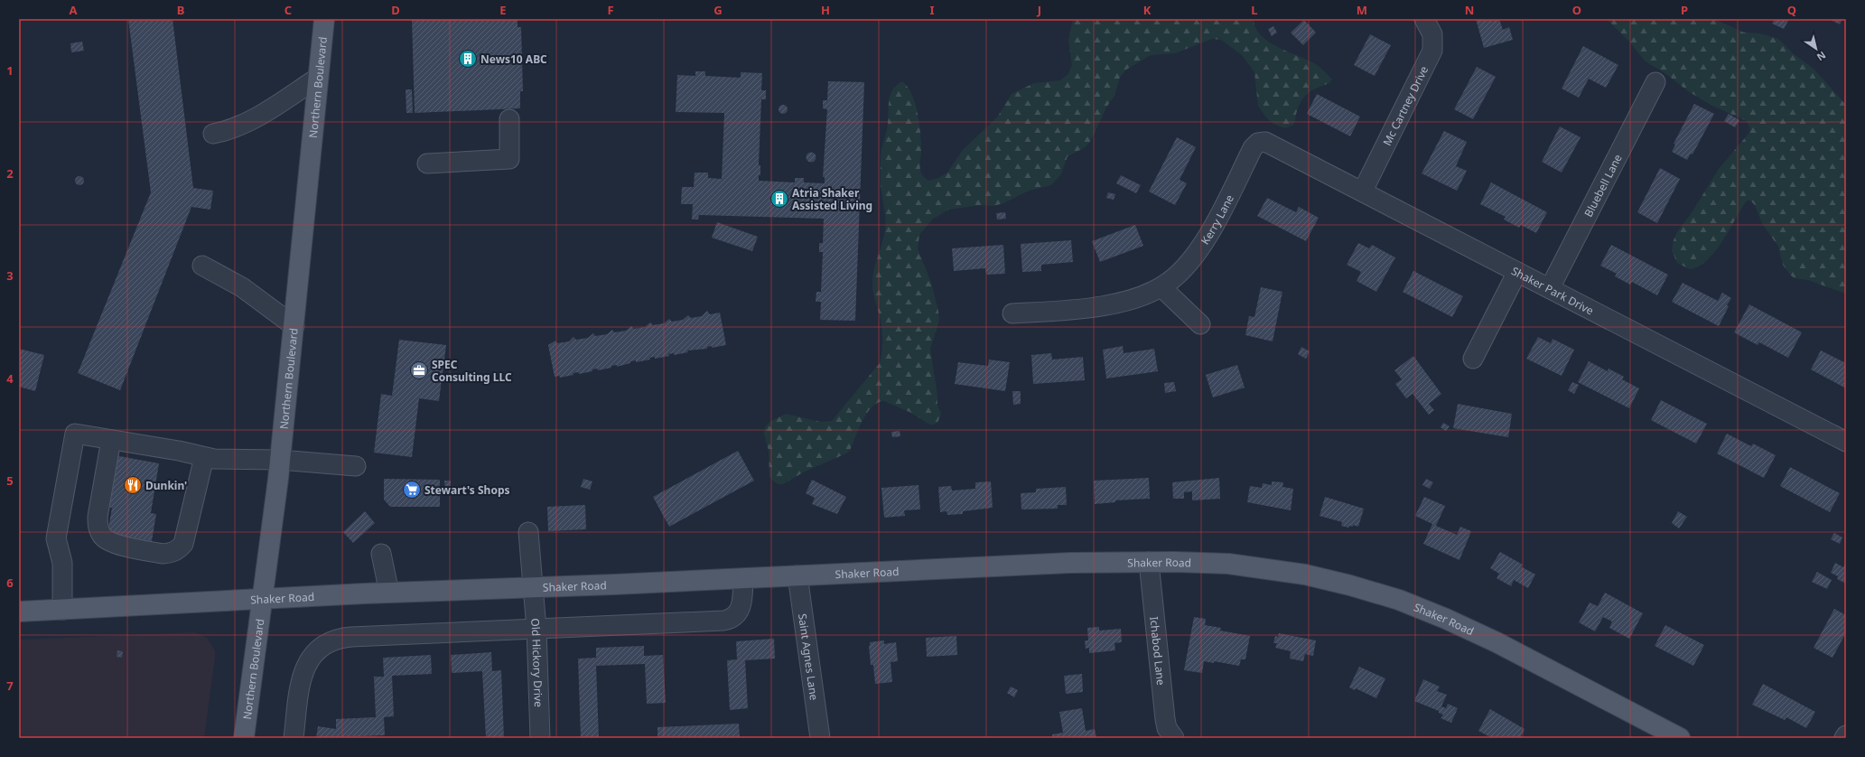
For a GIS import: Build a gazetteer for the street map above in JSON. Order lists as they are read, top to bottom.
{
  "streets": {
    "main road": ["Northern Boulevard", "Shaker Road"],
    "street": [
      "Mc Cartney Drive",
      "Bluebell Lane",
      "Kerry Lane",
      "Shaker Park Drive",
      "Ichabod Lane",
      "Saint Agnes Lane",
      "Old Hickory Drive"
    ]
  },
  "crossings": [
    ["Northern Boulevard", "Shaker Road"],
    ["Mc Cartney Drive", "Shaker Park Drive"],
    ["Bluebell Lane", "Shaker Park Drive"],
    ["Kerry Lane", "Shaker Park Drive"],
    ["Shaker Road", "Ichabod Lane"],
    ["Shaker Road", "Saint Agnes Lane"],
    ["Shaker Road", "Old Hickory Drive"]
  ],
  "places": {
    "building": ["News10 ABC", "Atria Shaker Assisted Living"],
    "office": ["SPEC Consulting LLC"],
    "restaurant": ["Dunkin'"],
    "supermarket": ["Stewart's Shops"]
  },
  "north": "bottom right",
  "grid": {
    "columns": [
      "A",
      "B",
      "C",
      "D",
      "E",
      "F",
      "G",
      "H",
      "I",
      "J",
      "K",
      "L",
      "M",
      "N",
      "O",
      "P",
      "Q"
    ],
    "rows": [
      "1",
      "2",
      "3",
      "4",
      "5",
      "6",
      "7"
    ]
  }
}
